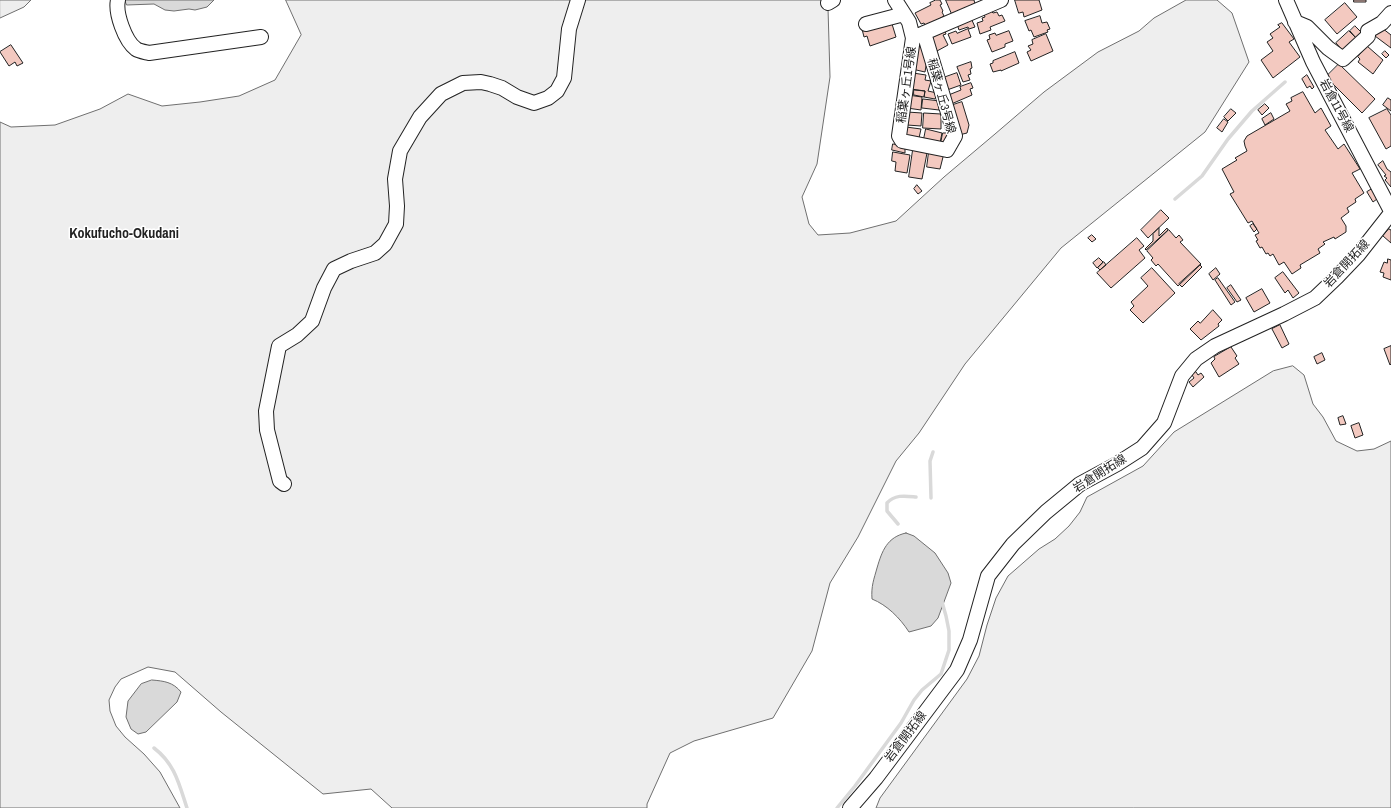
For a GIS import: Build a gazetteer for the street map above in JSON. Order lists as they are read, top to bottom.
{
  "streets": {
    "street": [
      "稲葉ヶ丘1号線",
      "稲葉ヶ丘3号線",
      "岩倉11号線",
      "岩倉開拓線"
    ]
  },
  "crossings": [
    ["稲葉ヶ丘1号線", "稲葉ヶ丘3号線"],
    ["岩倉11号線", "岩倉開拓線"]
  ],
  "districts": ["Kokufucho-Okudani"]
}
